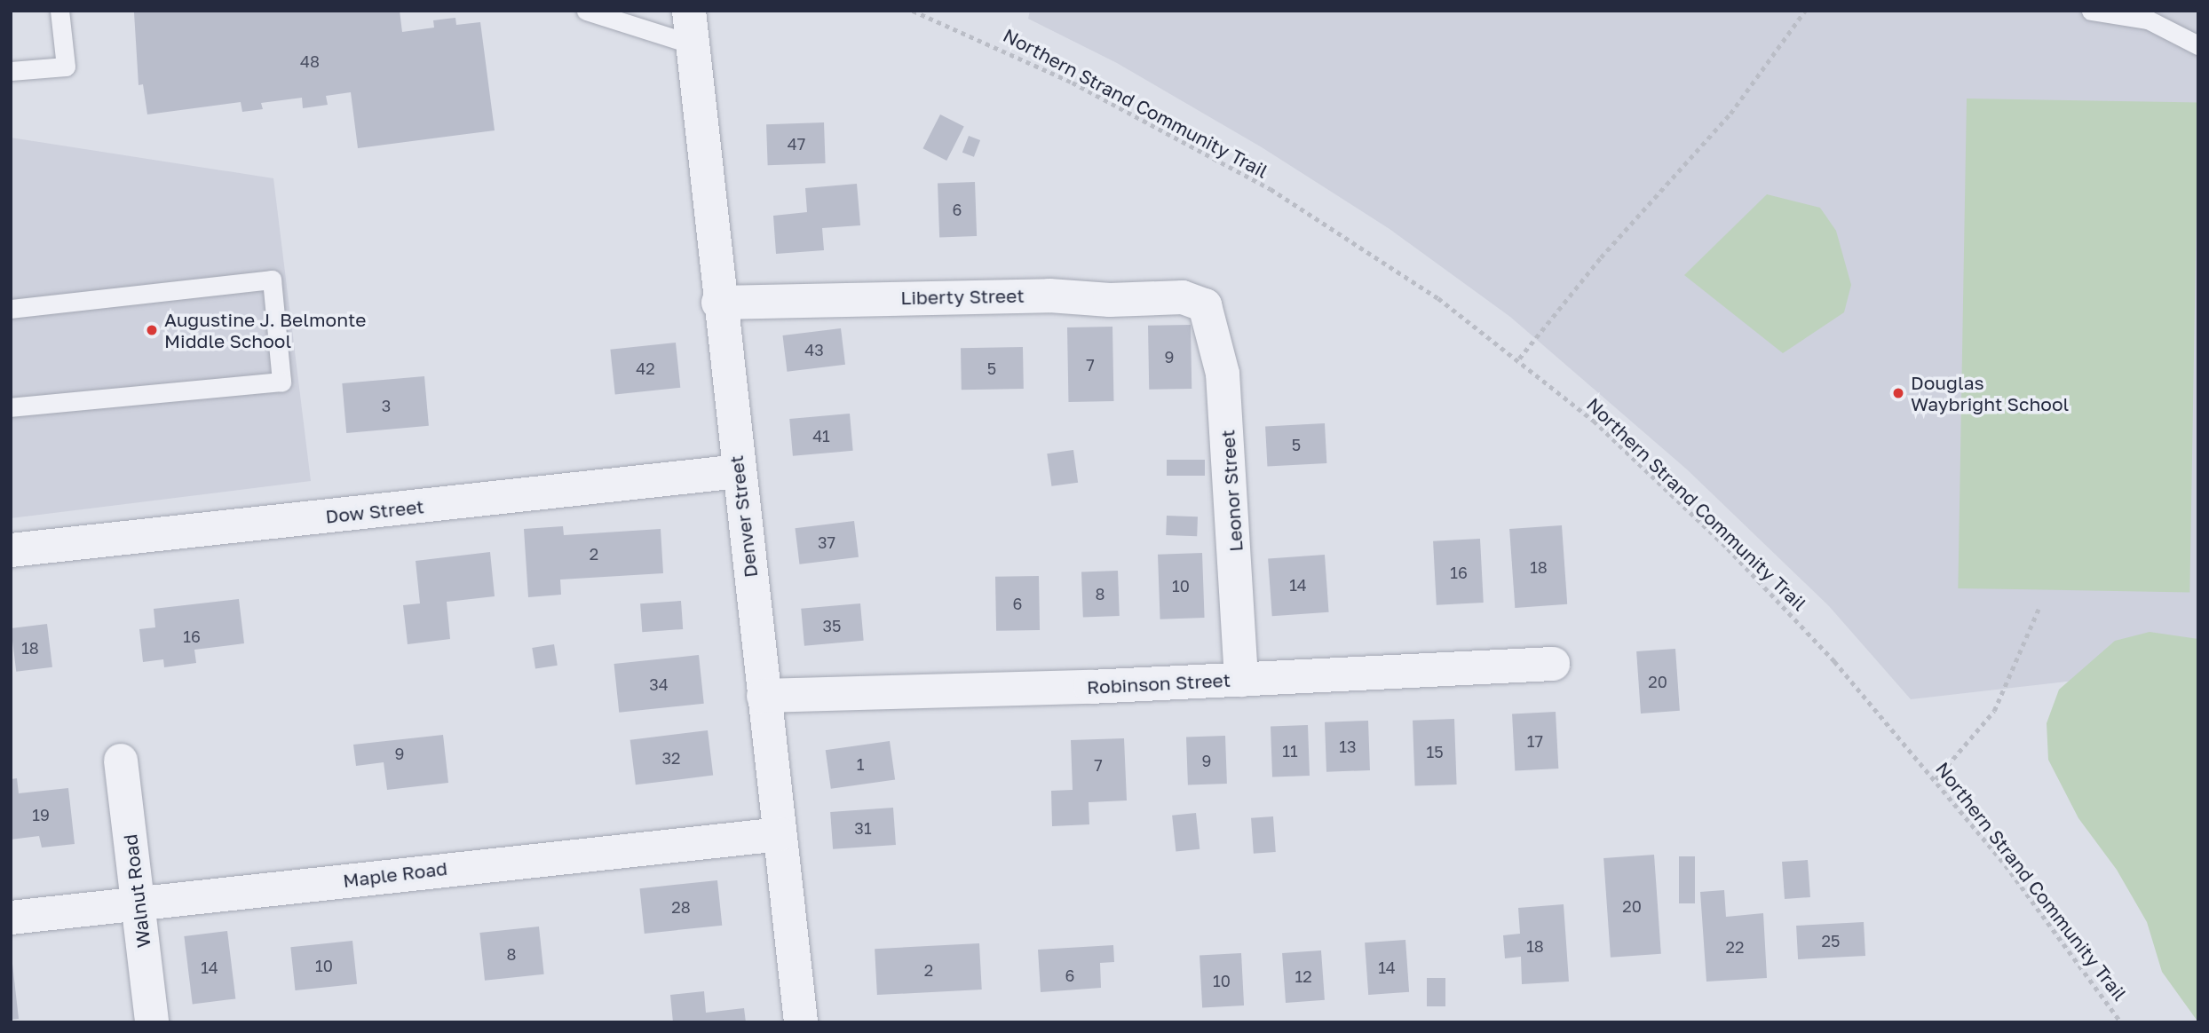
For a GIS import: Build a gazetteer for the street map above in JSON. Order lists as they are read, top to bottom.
{
  "streets": {
    "street": [
      "Liberty Street",
      "Leonor Street",
      "Dow Street",
      "Denver Street",
      "Robinson Street",
      "Maple Road",
      "Walnut Road"
    ],
    "path": ["Northern Strand Community Trail"]
  },
  "crossings": [
    ["Liberty Street", "Leonor Street"],
    ["Liberty Street", "Denver Street"],
    ["Leonor Street", "Robinson Street"],
    ["Dow Street", "Denver Street"],
    ["Denver Street", "Robinson Street"],
    ["Denver Street", "Maple Road"],
    ["Maple Road", "Walnut Road"]
  ],
  "places": ["Augustine J. Belmonte Middle School", "Douglas Waybright School"],
  "house_numbers": [
    "48",
    "47",
    "6",
    "43",
    "9",
    "7",
    "42",
    "5",
    "3",
    "41",
    "5",
    "37",
    "2",
    "18",
    "16",
    "14",
    "10",
    "8",
    "6",
    "35",
    "16",
    "18",
    "20",
    "34",
    "17",
    "13",
    "11",
    "15",
    "9",
    "32",
    "9",
    "1",
    "7",
    "19",
    "31",
    "20",
    "28",
    "25",
    "18",
    "22",
    "8",
    "10",
    "14",
    "14",
    "2",
    "6",
    "12",
    "10"
  ]
}
